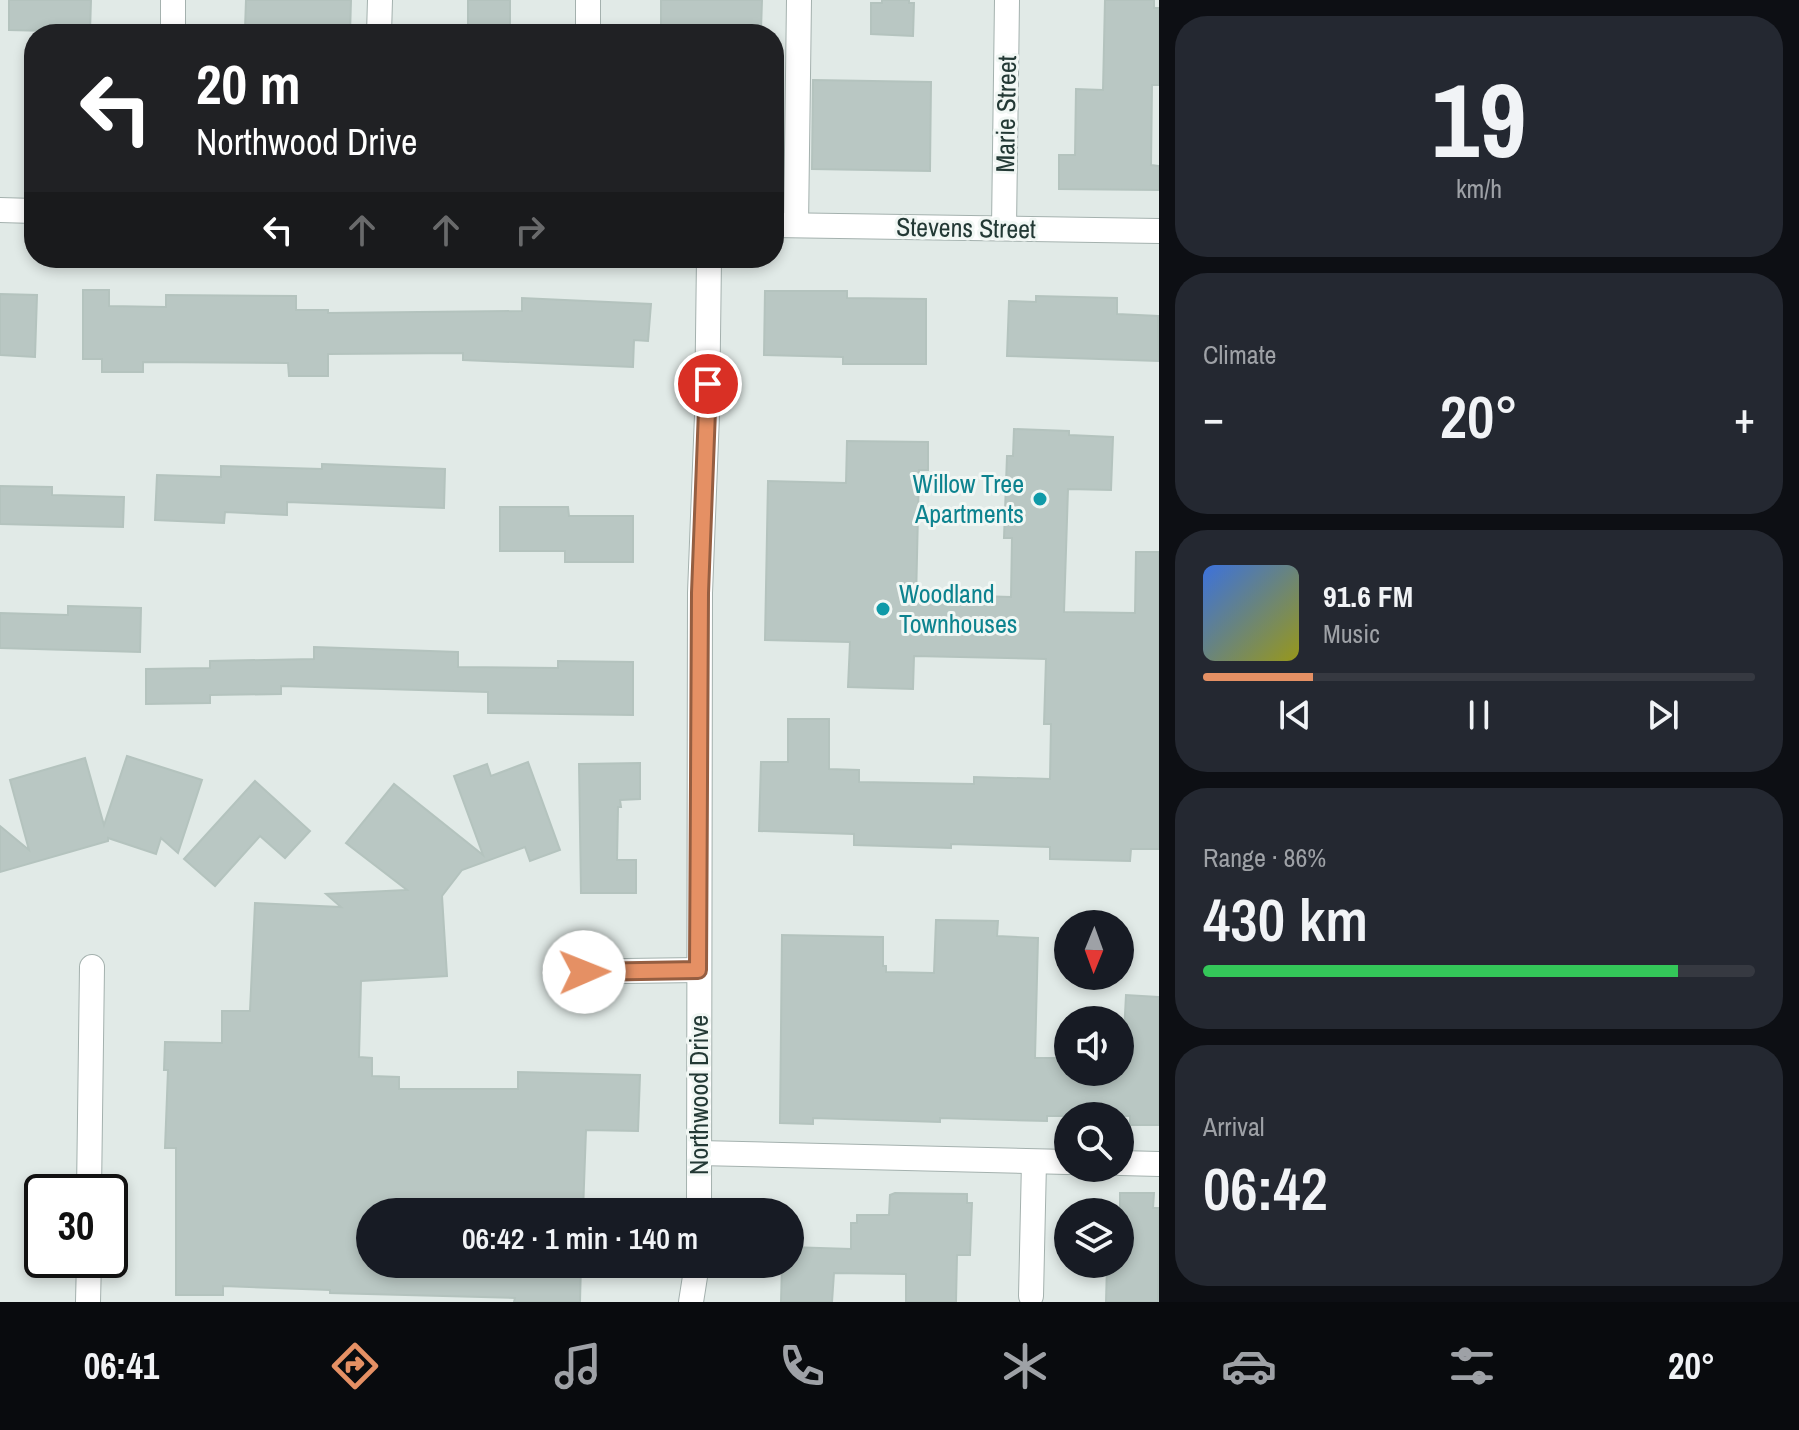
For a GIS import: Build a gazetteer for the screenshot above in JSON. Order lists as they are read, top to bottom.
{
  "streets": {
    "street": ["Marie Street", "Stevens Street", "Northwood Drive"]
  },
  "crossings": [
    ["Marie Street", "Stevens Street"]
  ],
  "places": ["Willow Tree Apartments", "Woodland Townhouses"],
  "north": "bottom",
  "page": {
    "tile": [
      ["19", "km/h"],
      "Climate",
      ["Range · 86%", "430 km"],
      ["Arrival", "06:42"]
    ],
    "turn": ["20 m", "Northwood Drive"],
    "heat": ["−", "20°", "+"],
    "song": ["91.6 FM", "Music"],
    "limit": "30",
    "trip": "06:42 · 1 min · 140 m",
    "tabs": ["06:41", "20°"]
  }
}
